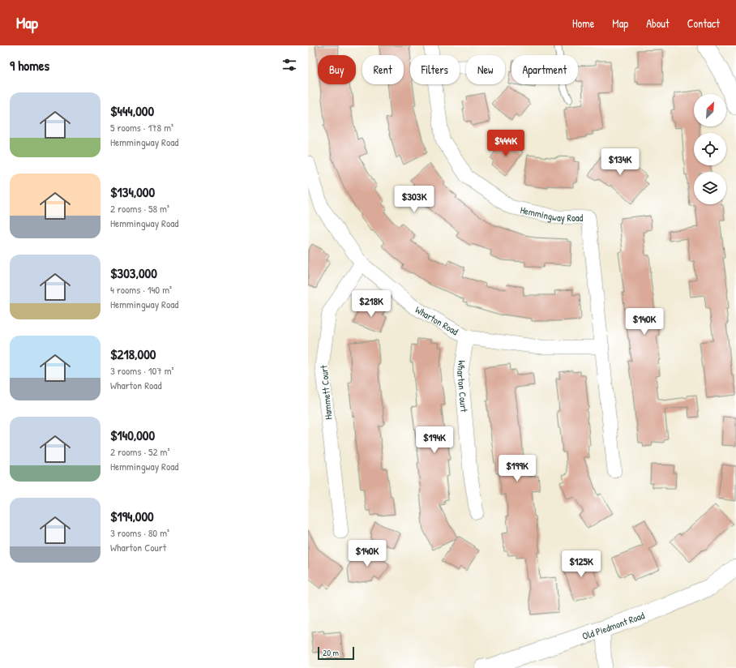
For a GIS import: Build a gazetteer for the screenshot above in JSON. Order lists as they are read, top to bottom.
{
  "streets": {
    "street": [
      "Hemmingway Road",
      "Wharton Road",
      "Wharton Court",
      "Hammett Court",
      "Old Piedmont Road"
    ]
  },
  "crossings": [
    ["Hemmingway Road", "Wharton Road"],
    ["Wharton Road", "Wharton Court"],
    ["Wharton Road", "Hammett Court"]
  ],
  "scale_bar": "20 m",
  "north": "top right",
  "page": {
    "header": "Map",
    "nav": [
      "Home",
      "Map",
      "About",
      "Contact"
    ],
    "heading": "9 homes",
    "chip": [
      "Buy",
      "Rent",
      "Filters",
      "New",
      "Apartment"
    ],
    "list": [
      {
        "name": "$444,000",
        "note": "5 rooms · 178 m² · Hemmingway Road"
      },
      {
        "name": "$134,000",
        "note": "2 rooms · 58 m² · Hemmingway Road"
      },
      {
        "name": "$303,000",
        "note": "4 rooms · 140 m² · Hemmingway Road"
      },
      {
        "name": "$218,000",
        "note": "3 rooms · 107 m² · Wharton Road"
      },
      {
        "name": "$140,000",
        "note": "2 rooms · 52 m² · Hemmingway Road"
      },
      {
        "name": "$194,000",
        "note": "3 rooms · 80 m² · Wharton Court"
      }
    ],
    "price": [
      "$444K",
      "$134K",
      "$303K",
      "$218K",
      "$140K",
      "$194K",
      "$199K",
      "$140K",
      "$125K"
    ],
    "scale": "20 m"
  }
}
